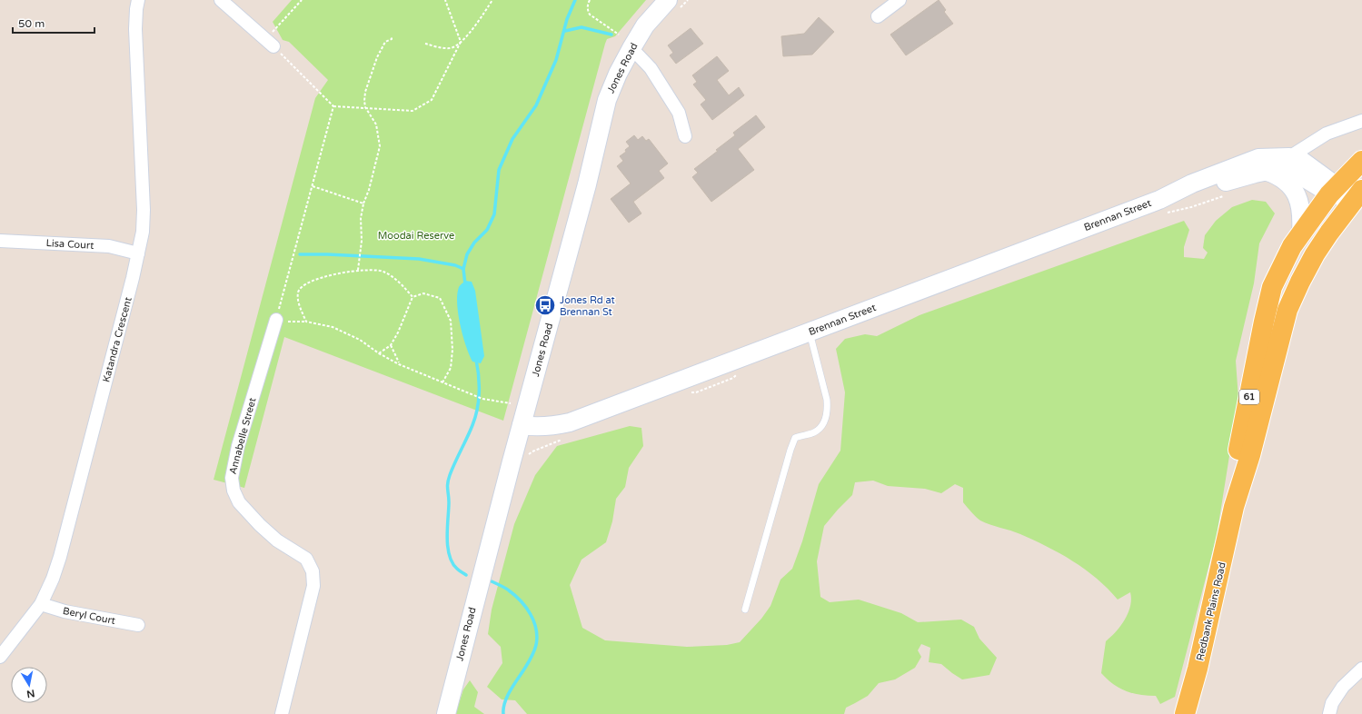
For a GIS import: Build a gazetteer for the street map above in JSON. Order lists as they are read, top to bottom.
{
  "streets": {
    "main road": ["61", "Redbank Plains Road"],
    "street": [
      "Jones Road",
      "Brennan Street",
      "Lisa Court",
      "Katandra Crescent",
      "Annabelle Street",
      "Beryl Court"
    ]
  },
  "crossings": [
    ["Jones Road", "Brennan Street"],
    ["Brennan Street", "Redbank Plains Road"],
    ["Lisa Court", "Katandra Crescent"],
    ["Katandra Crescent", "Beryl Court"]
  ],
  "parks": ["Moodai Reserve"],
  "places": {
    "bus stop": ["Jones Rd at Brennan St"]
  },
  "scale_bar": "50 m",
  "north": "bottom"
}
